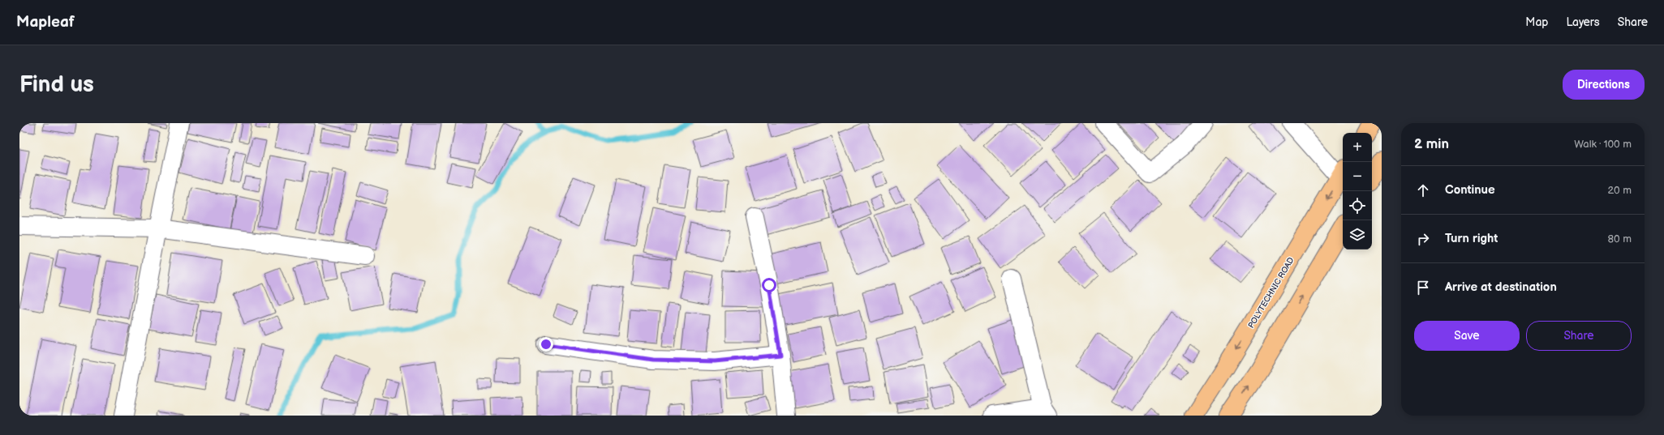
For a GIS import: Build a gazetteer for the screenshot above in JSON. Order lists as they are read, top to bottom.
{
  "streets": {
    "main road": ["POLYTECHNIC ROAD"]
  },
  "page": {
    "header": "Mapleaf",
    "nav": ["Map", "Layers", "Share"],
    "buttons": [
      "Directions",
      ["Save", "Share"]
    ],
    "title": "Find us",
    "heading": ["2 min", "Walk · 100 m"],
    "map_buttons": ["+", "−"],
    "list": [
      ["Continue", "20 m"],
      ["Turn right", "80 m"],
      "Arrive at destination"
    ]
  }
}
